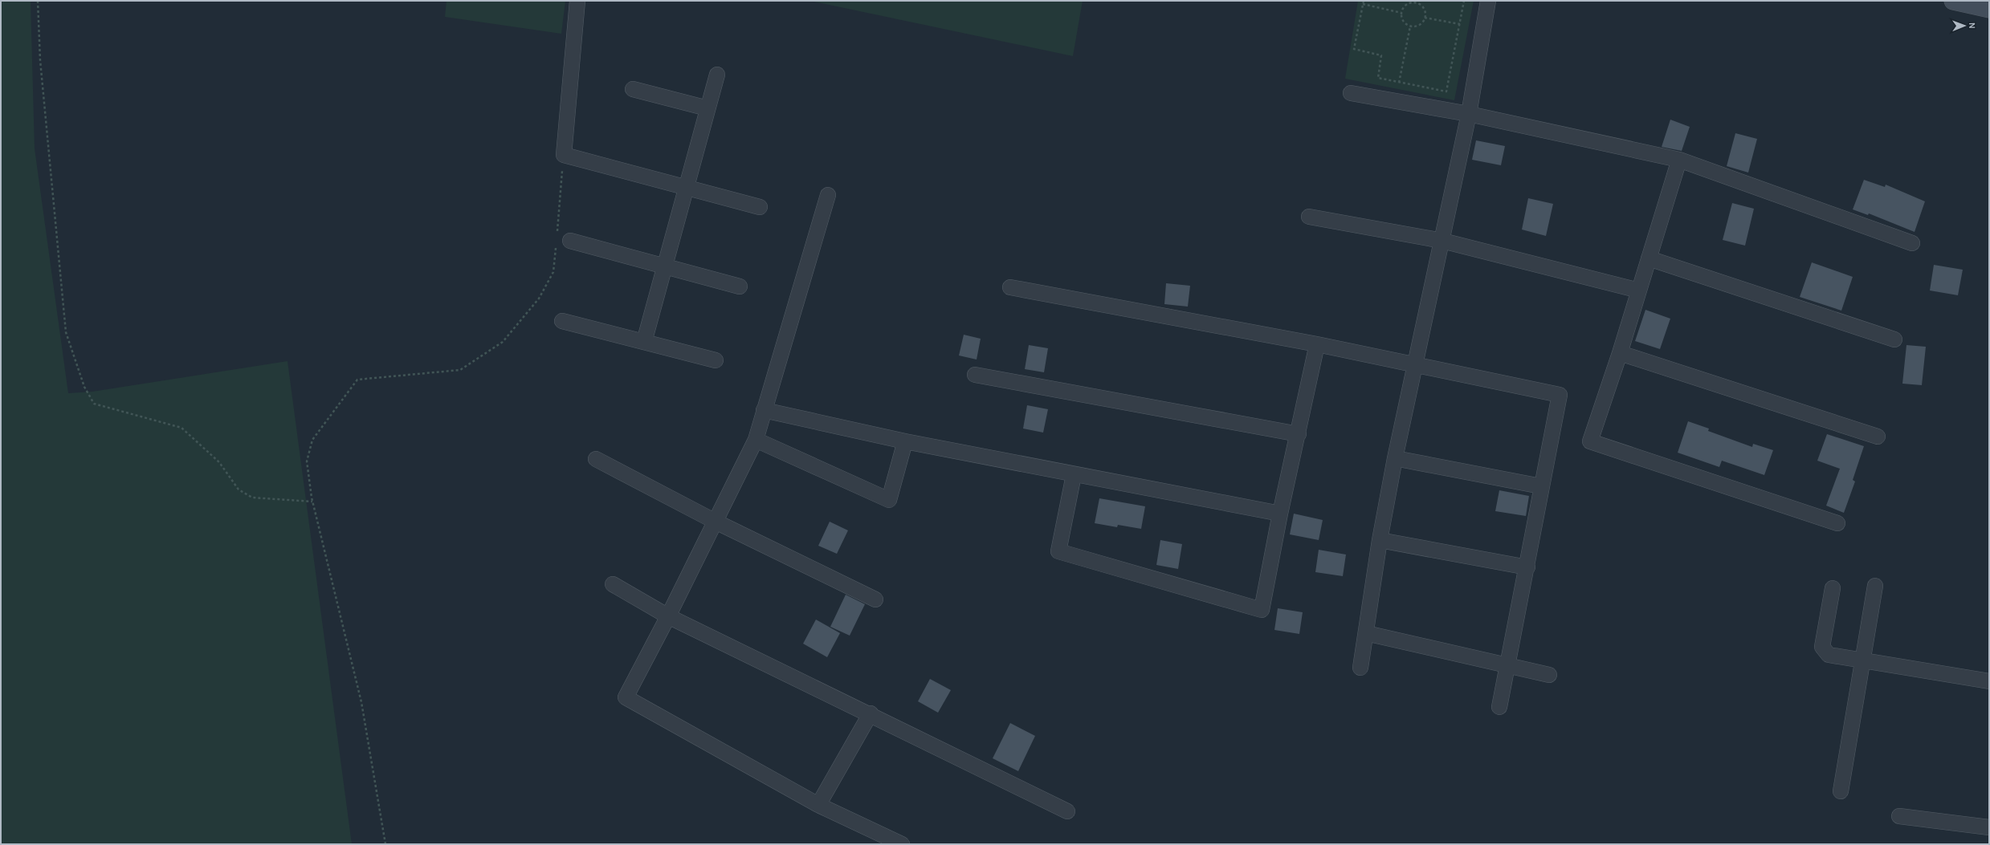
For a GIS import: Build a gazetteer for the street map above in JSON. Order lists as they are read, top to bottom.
{
  "north": "right"
}
